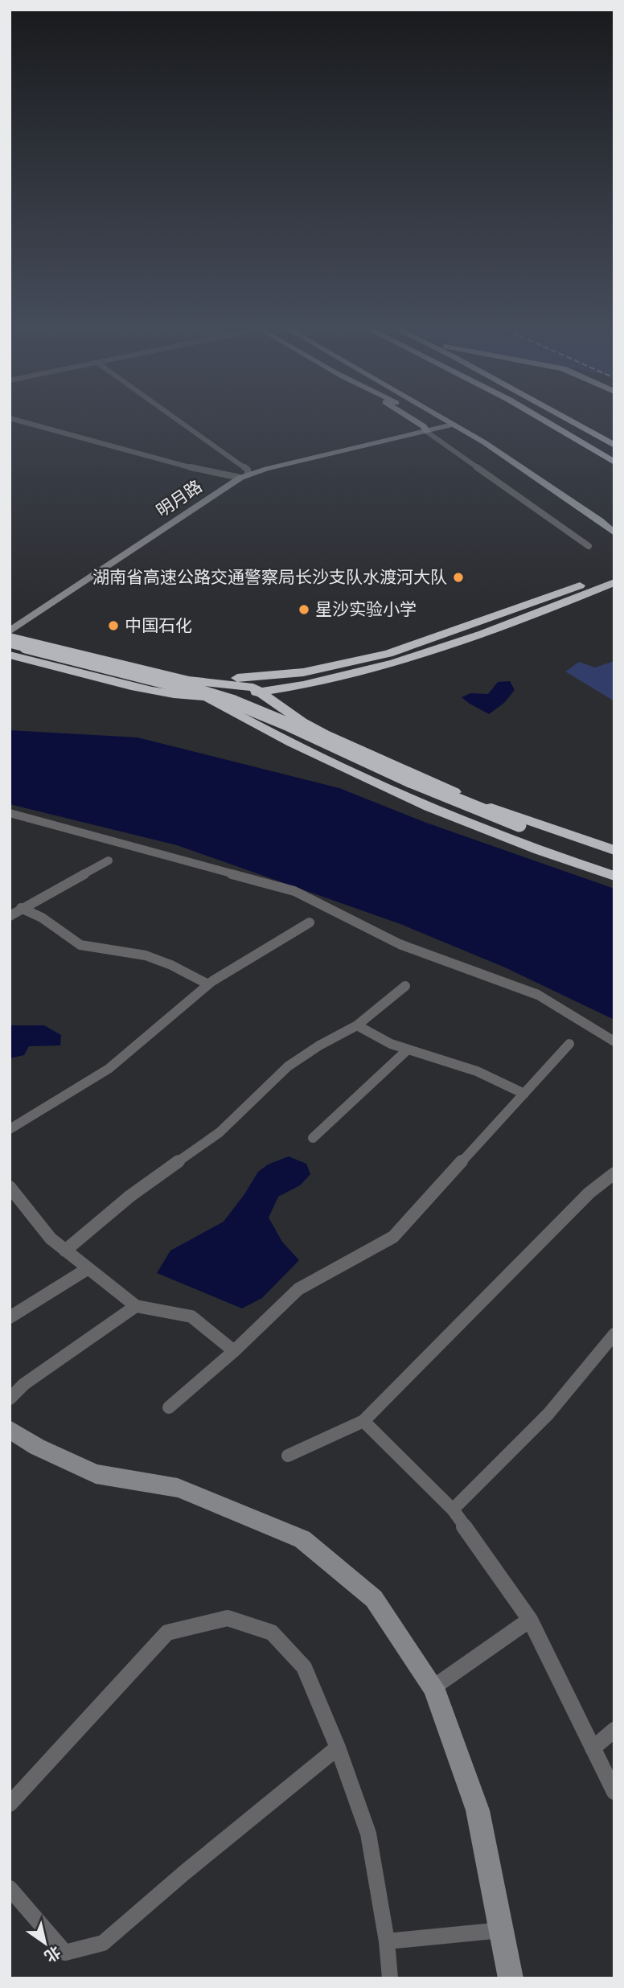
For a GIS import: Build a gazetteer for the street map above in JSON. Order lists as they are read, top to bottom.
{
  "streets": {
    "street": ["明月路"]
  },
  "places": ["湖南省高速公路交通警察局长沙支队水渡河大队", "星沙实验小学", "中国石化"],
  "north": "bottom right"
}
